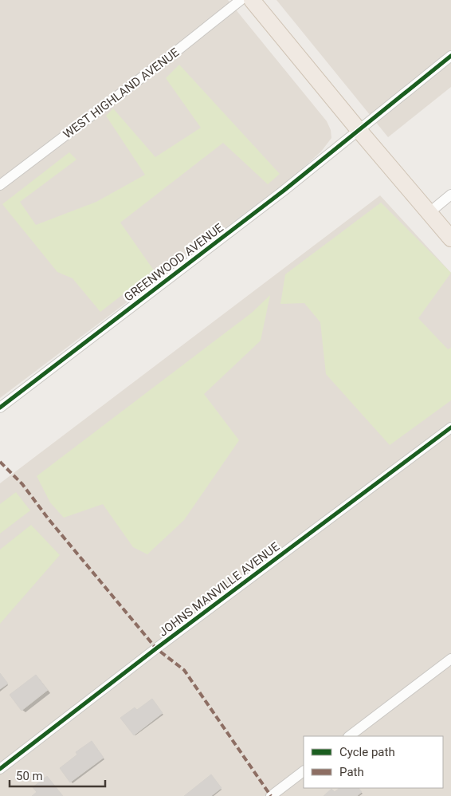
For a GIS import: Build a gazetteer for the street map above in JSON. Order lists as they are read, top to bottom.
{
  "streets": {
    "street": ["WEST HIGHLAND AVENUE", "GREENWOOD AVENUE", "JOHNS MANVILLE AVENUE"]
  },
  "legend": ["Cycle path", "Path"],
  "scale_bar": "50 m"
}
